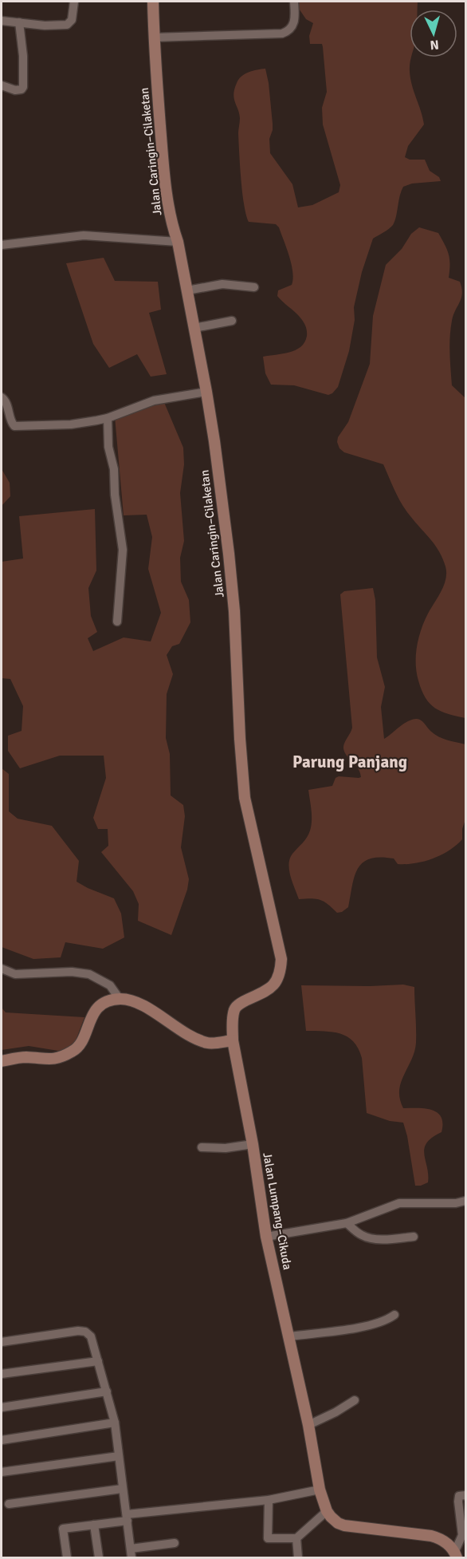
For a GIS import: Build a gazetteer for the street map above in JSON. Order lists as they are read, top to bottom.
{
  "streets": {
    "street": ["Jalan Caringin–Cilaketan", "Jalan Lumpang–Cikuda"]
  },
  "crossings": [
    ["Jalan Caringin–Cilaketan", "Jalan Lumpang–Cikuda"]
  ],
  "districts": ["Parung Panjang"],
  "north": "bottom"
}
